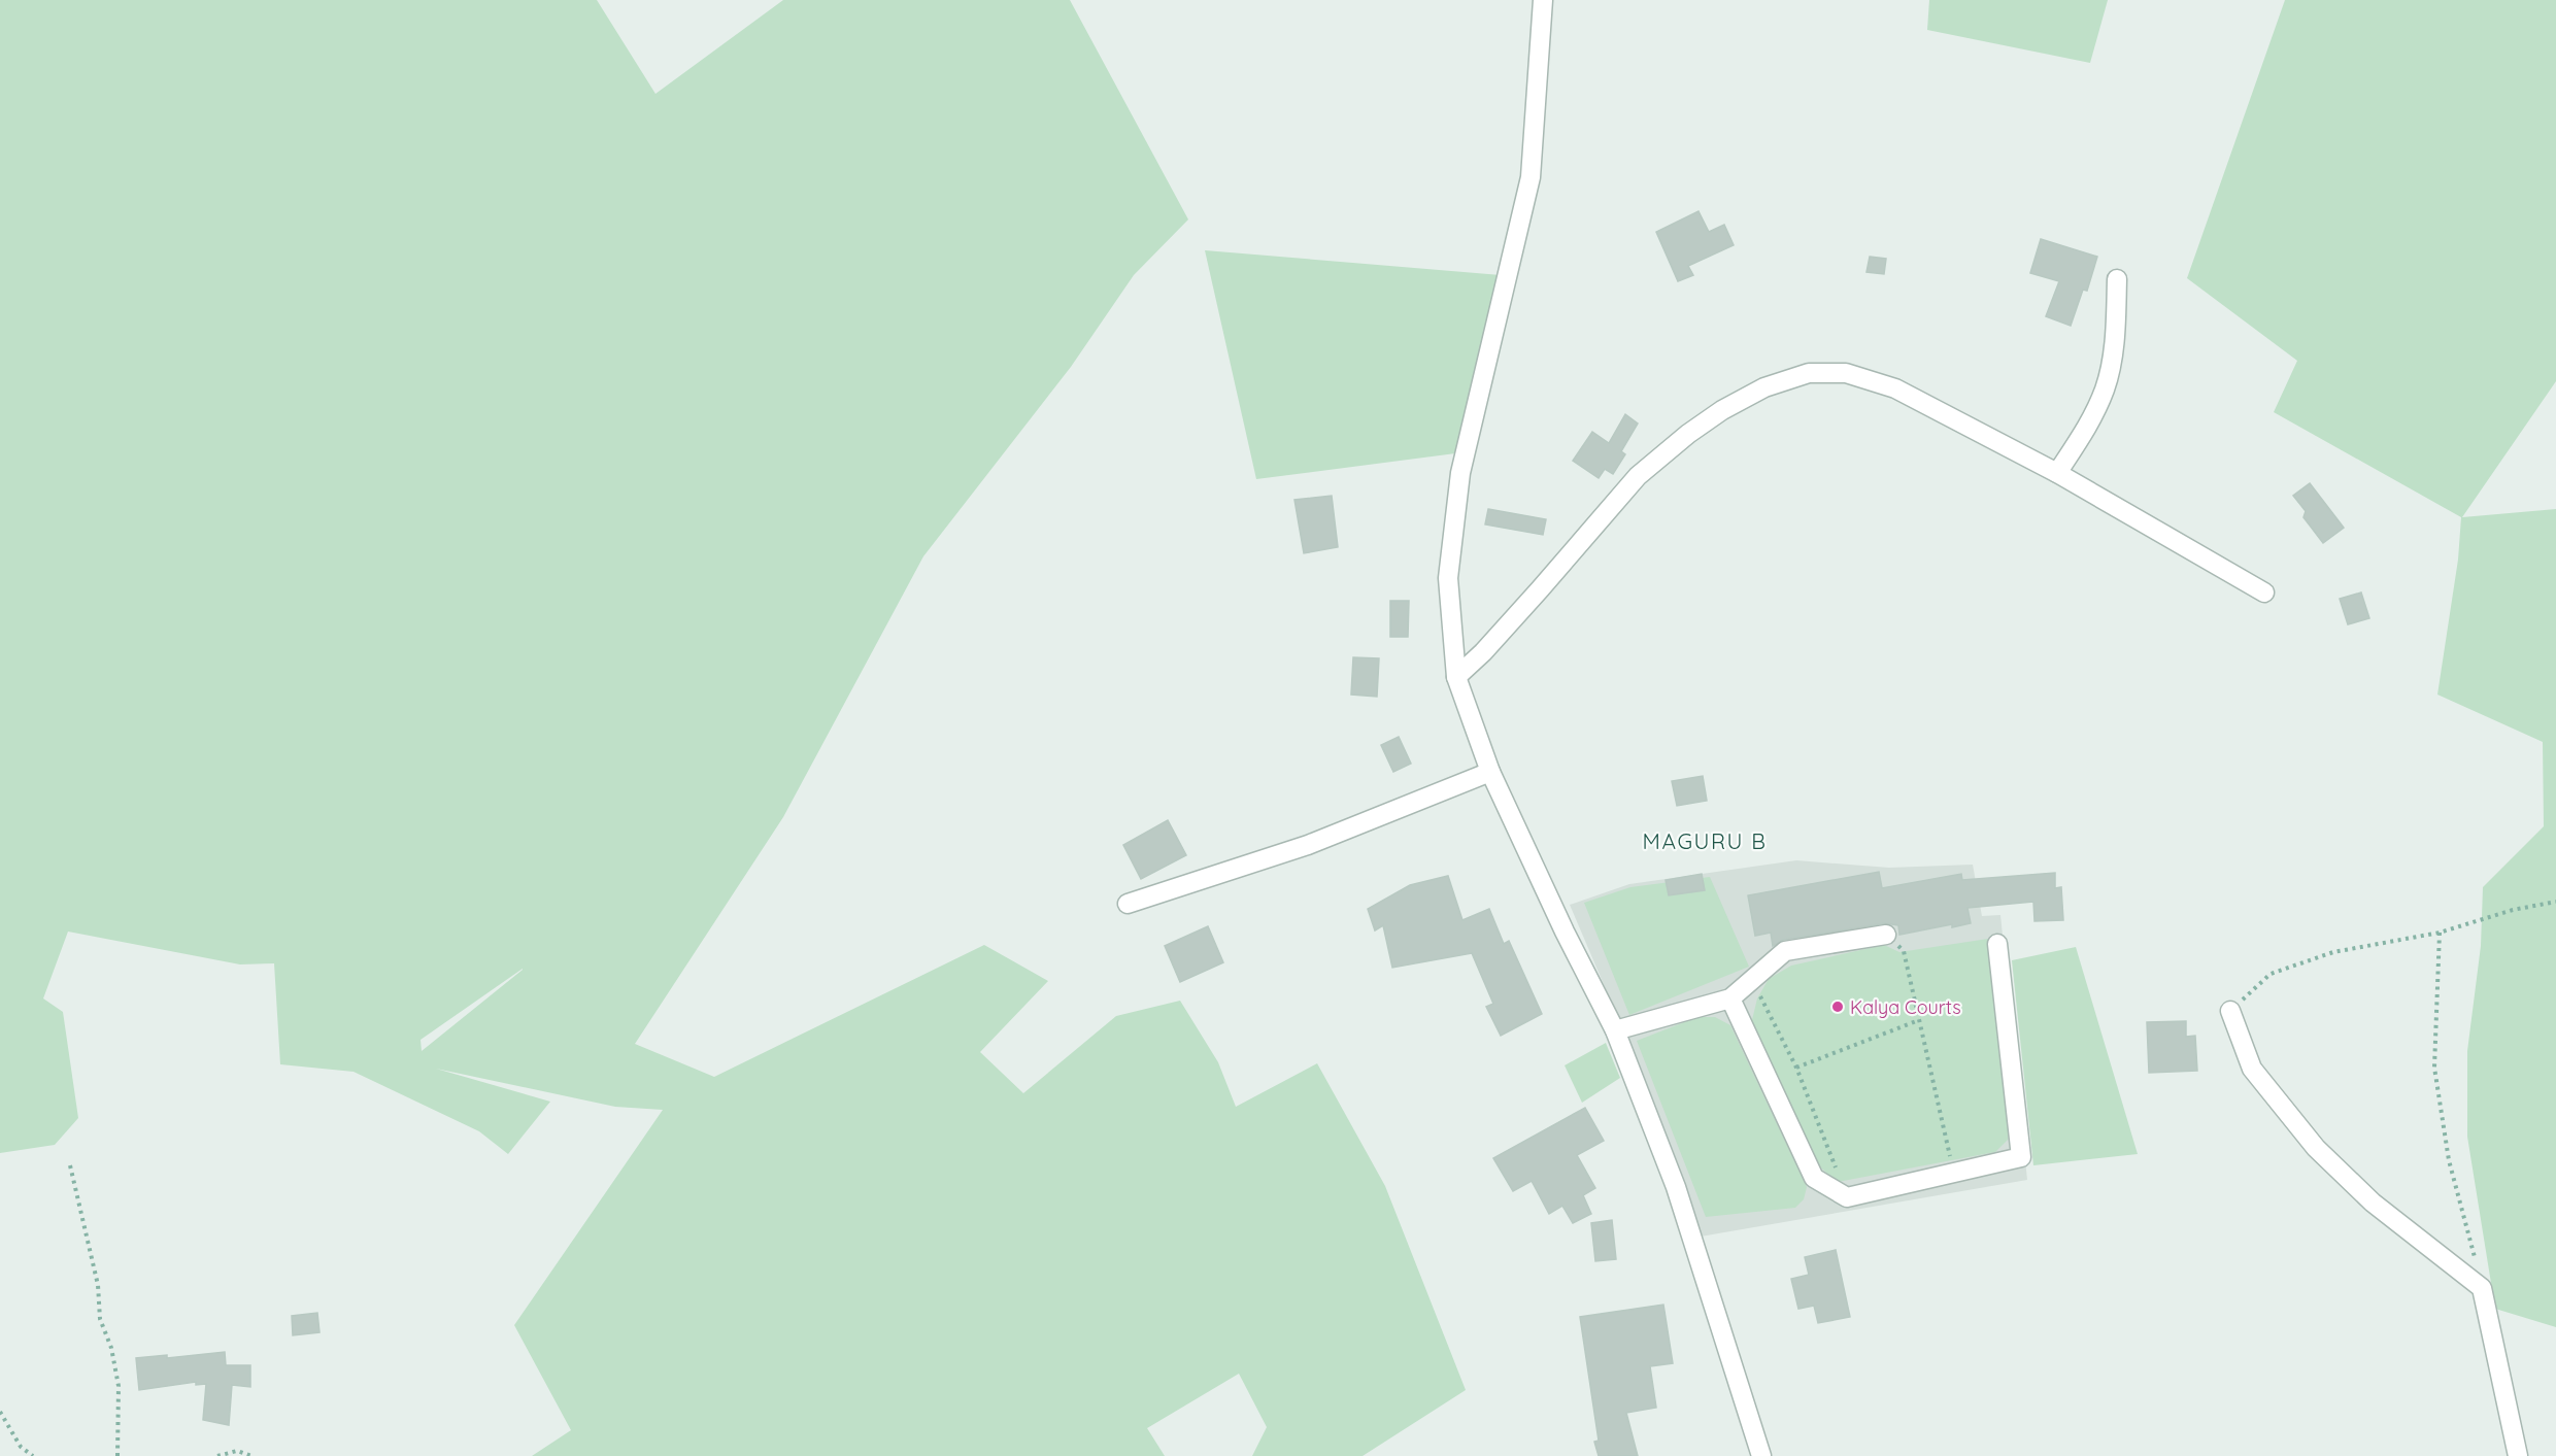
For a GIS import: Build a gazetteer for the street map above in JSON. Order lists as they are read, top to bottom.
{
  "districts": ["MAGURU B"],
  "places": ["Kalya Courts"]
}
